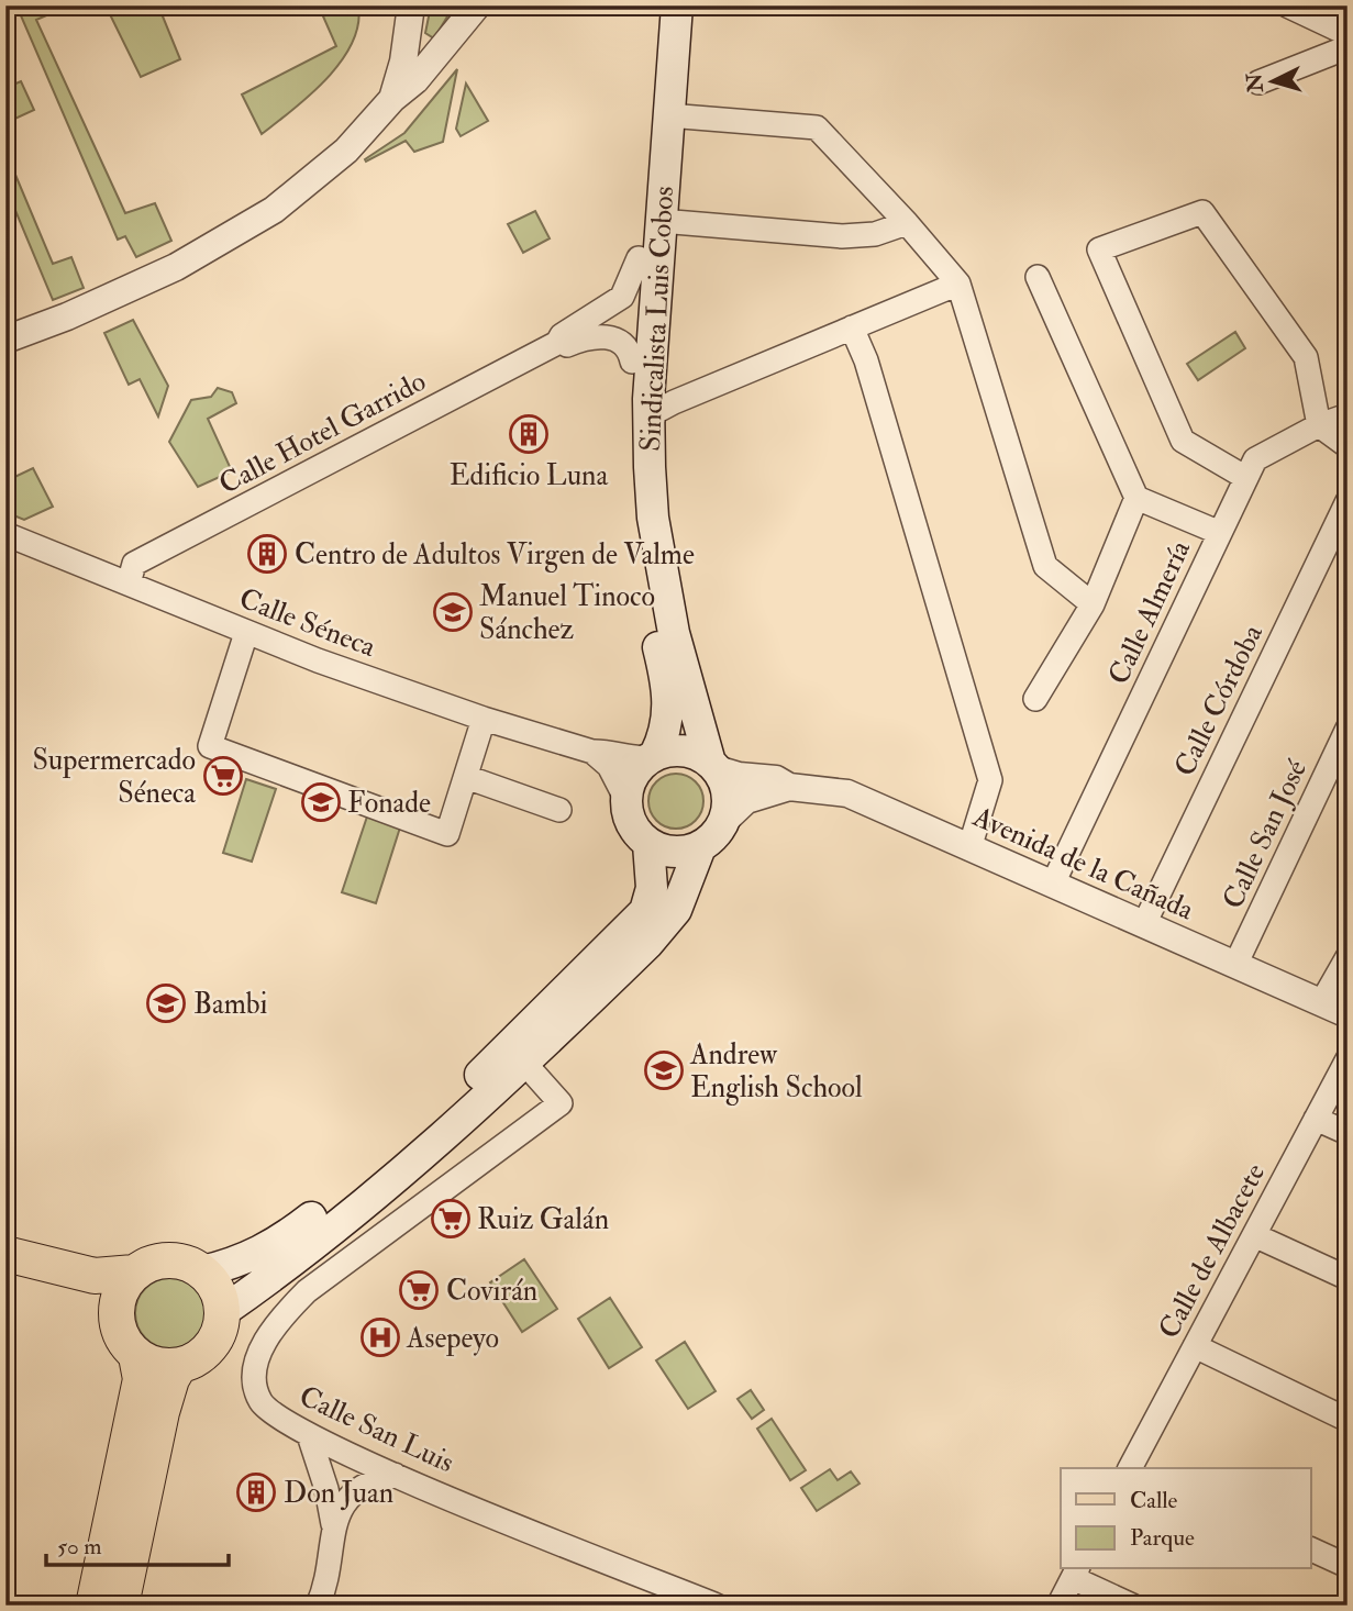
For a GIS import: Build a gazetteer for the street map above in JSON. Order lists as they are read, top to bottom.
{
  "streets": {
    "main road": ["Sindicalista Luis Cobos"],
    "street": [
      "Calle Hotel Garrido",
      "Calle Almería",
      "Calle Séneca",
      "Calle Córdoba",
      "Calle San José",
      "Avenida de la Cañada",
      "Calle de Albacete",
      "Calle San Luis"
    ]
  },
  "crossings": [
    ["Sindicalista Luis Cobos", "Calle Hotel Garrido"],
    ["Sindicalista Luis Cobos", "Calle Séneca"],
    ["Sindicalista Luis Cobos", "Avenida de la Cañada"],
    ["Calle Hotel Garrido", "Calle Séneca"],
    ["Calle Almería", "Avenida de la Cañada"],
    ["Calle Séneca", "Avenida de la Cañada"],
    ["Calle Córdoba", "Avenida de la Cañada"],
    ["Calle San José", "Avenida de la Cañada"]
  ],
  "places": {
    "building": ["Edificio Luna", "Centro de Adultos Virgen de Valme", "Don Juan"],
    "school or university": [
      "Manuel Tinoco Sánchez",
      "Fonade",
      "Bambi",
      "Andrew English School"
    ],
    "supermarket": ["Supermercado Séneca", "Ruiz Galán", "Covirán"],
    "hospital": ["Asepeyo"]
  },
  "legend": ["Calle", "Parque"],
  "scale_bar": "50 m",
  "north": "left"
}
